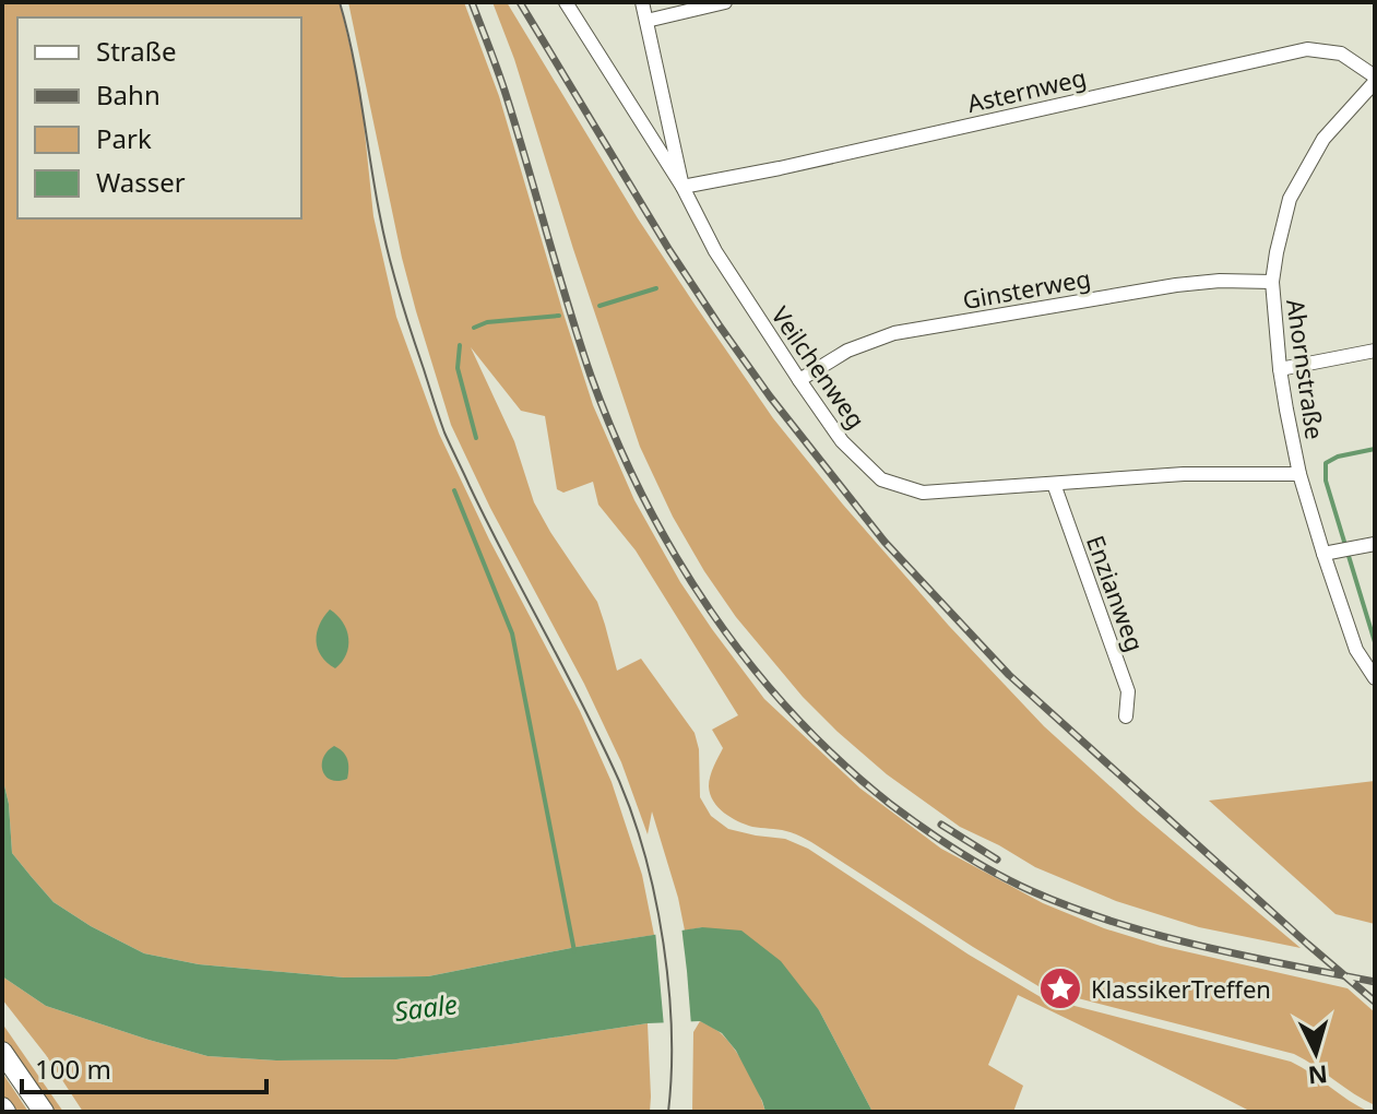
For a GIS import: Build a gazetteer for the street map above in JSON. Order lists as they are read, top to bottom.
{
  "streets": {
    "street": [
      "Asternweg",
      "Ginsterweg",
      "Veilchenweg",
      "Ahornstraße",
      "Enzianweg"
    ]
  },
  "crossings": [
    ["Asternweg", "Veilchenweg"],
    ["Asternweg", "Ahornstraße"],
    ["Ginsterweg", "Veilchenweg"],
    ["Ginsterweg", "Ahornstraße"],
    ["Veilchenweg", "Ahornstraße"],
    ["Veilchenweg", "Enzianweg"]
  ],
  "water": ["Saale"],
  "places": {
    "place": ["KlassikerTreffen"]
  },
  "legend": [
    "Straße",
    "Bahn",
    "Park",
    "Wasser"
  ],
  "scale_bar": "100 m",
  "north": "bottom"
}
